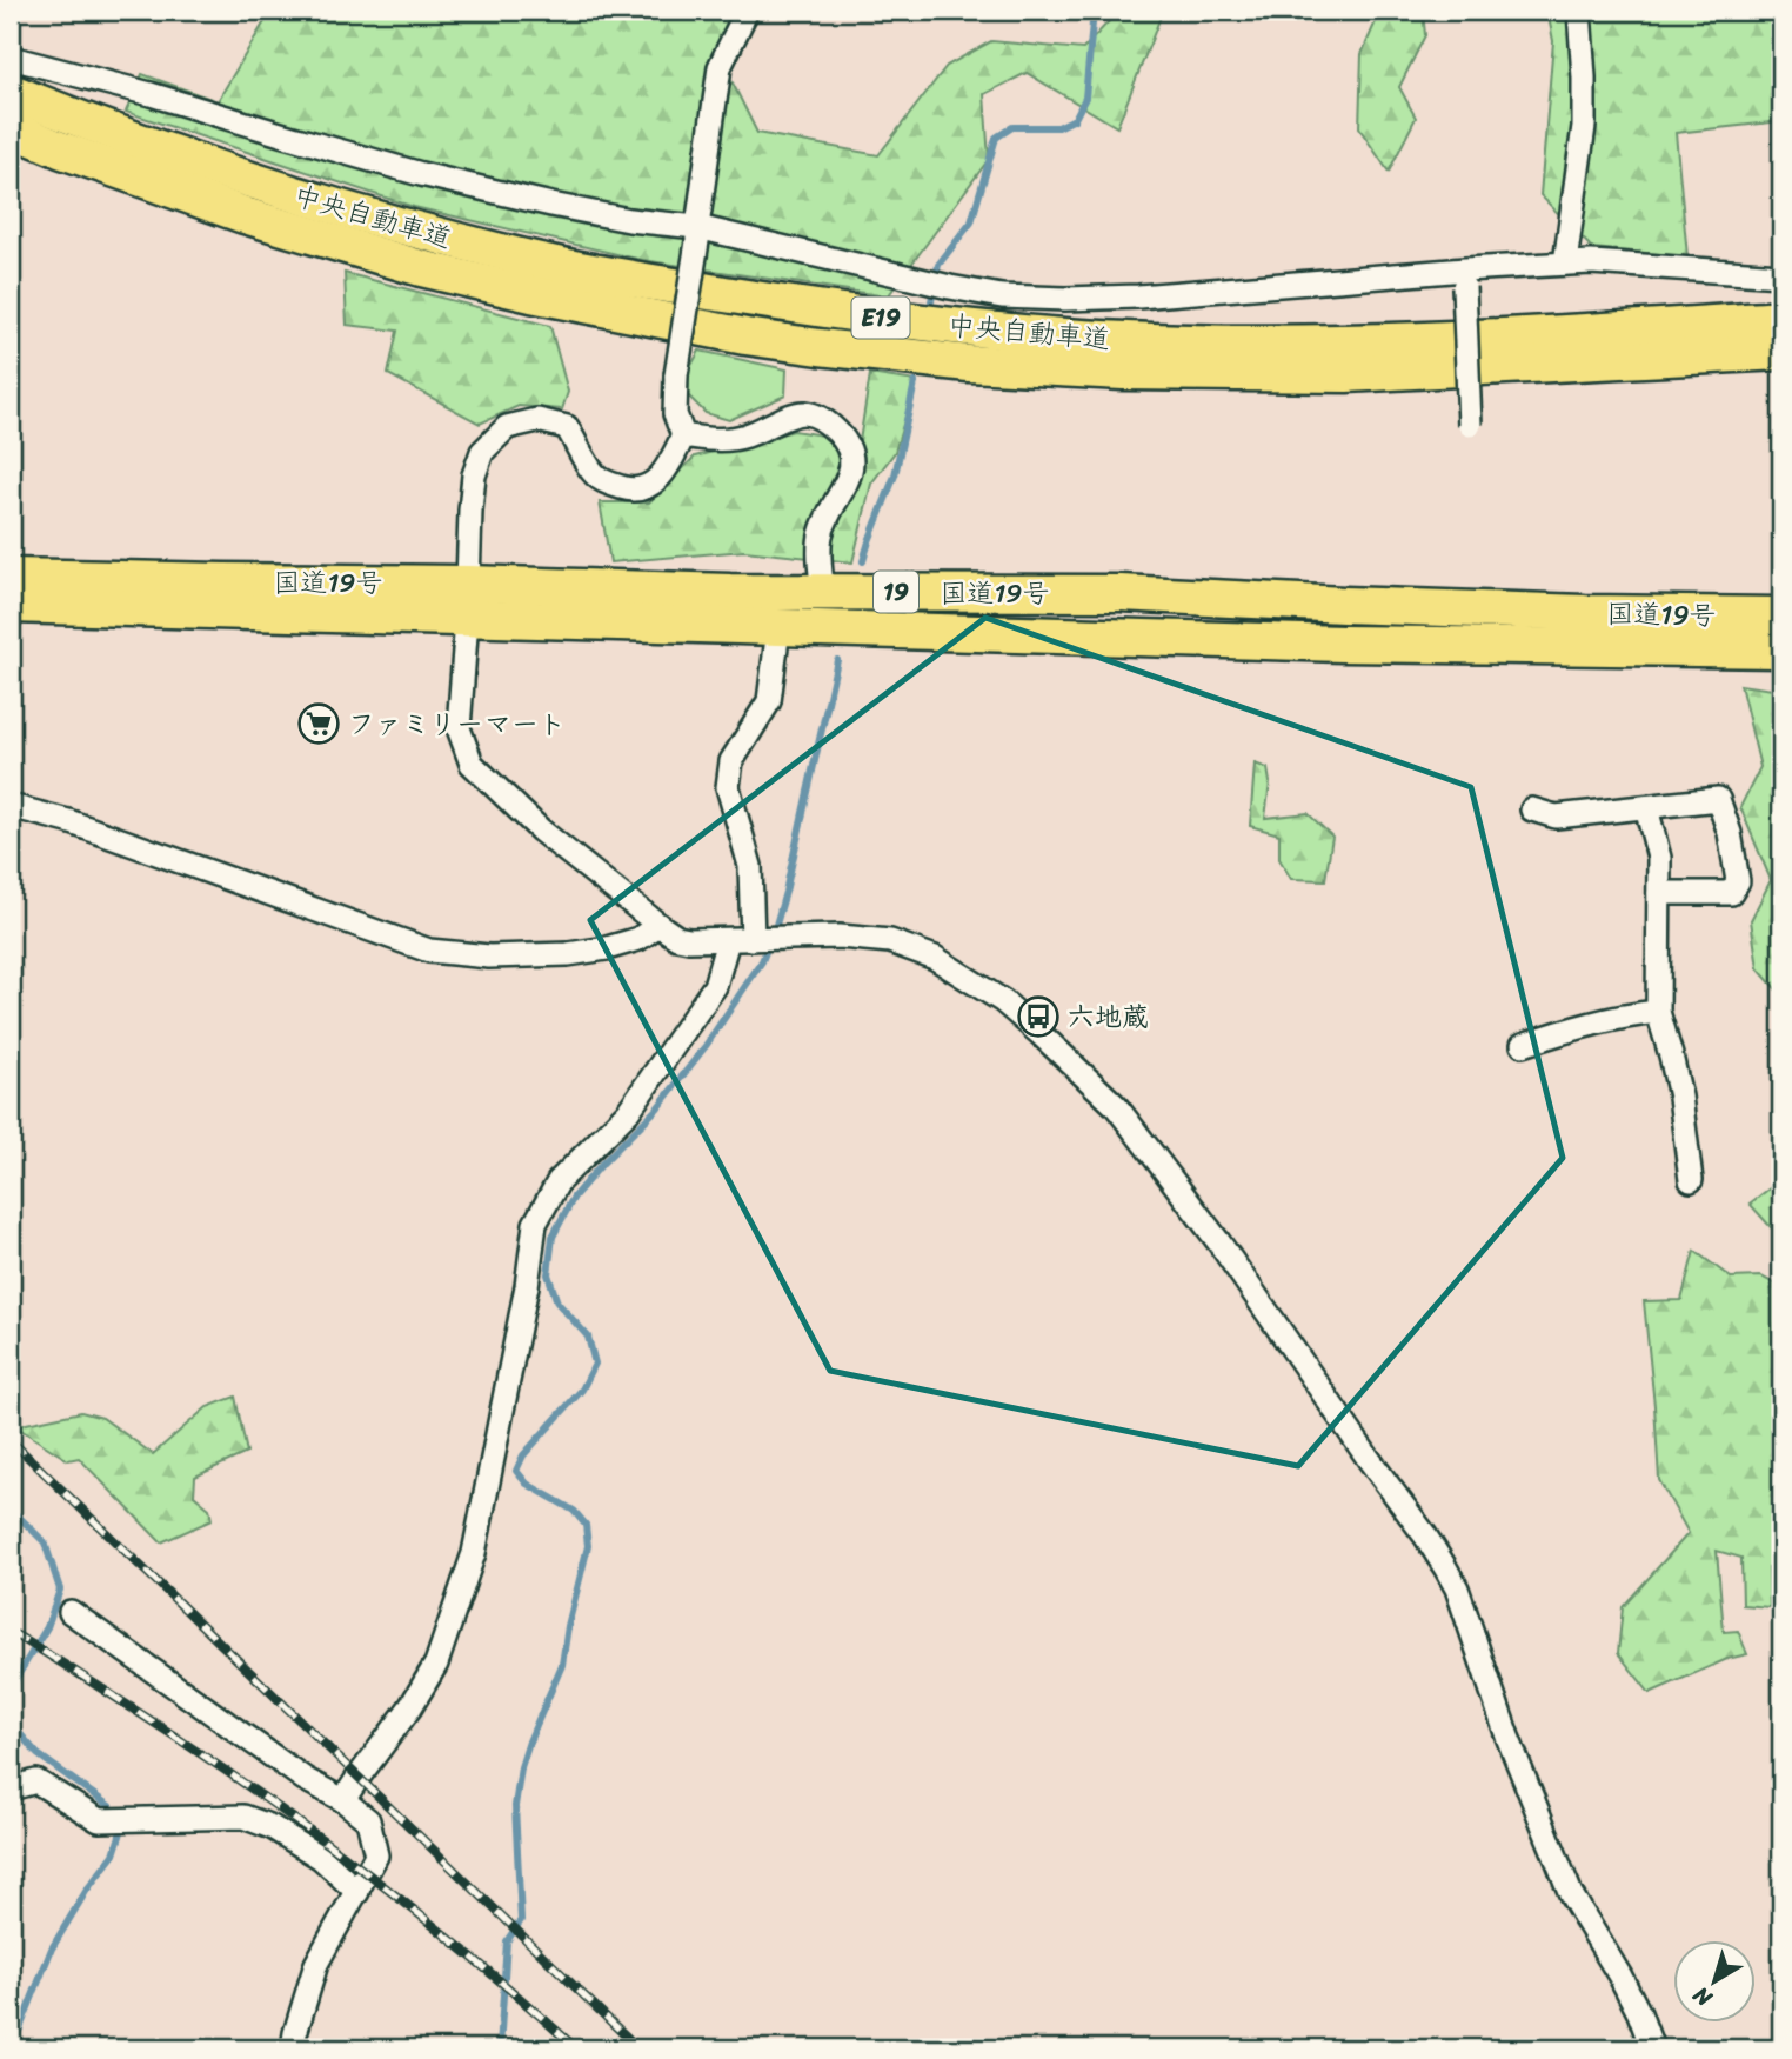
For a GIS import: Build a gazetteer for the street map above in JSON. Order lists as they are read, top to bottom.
{
  "streets": {
    "highway": [
      "中央自動車道",
      "E19",
      "国道19号",
      "19"
    ]
  },
  "places": {
    "supermarket": ["ファミリーマート"],
    "bus stop": ["六地蔵"]
  },
  "north": "bottom left"
}
